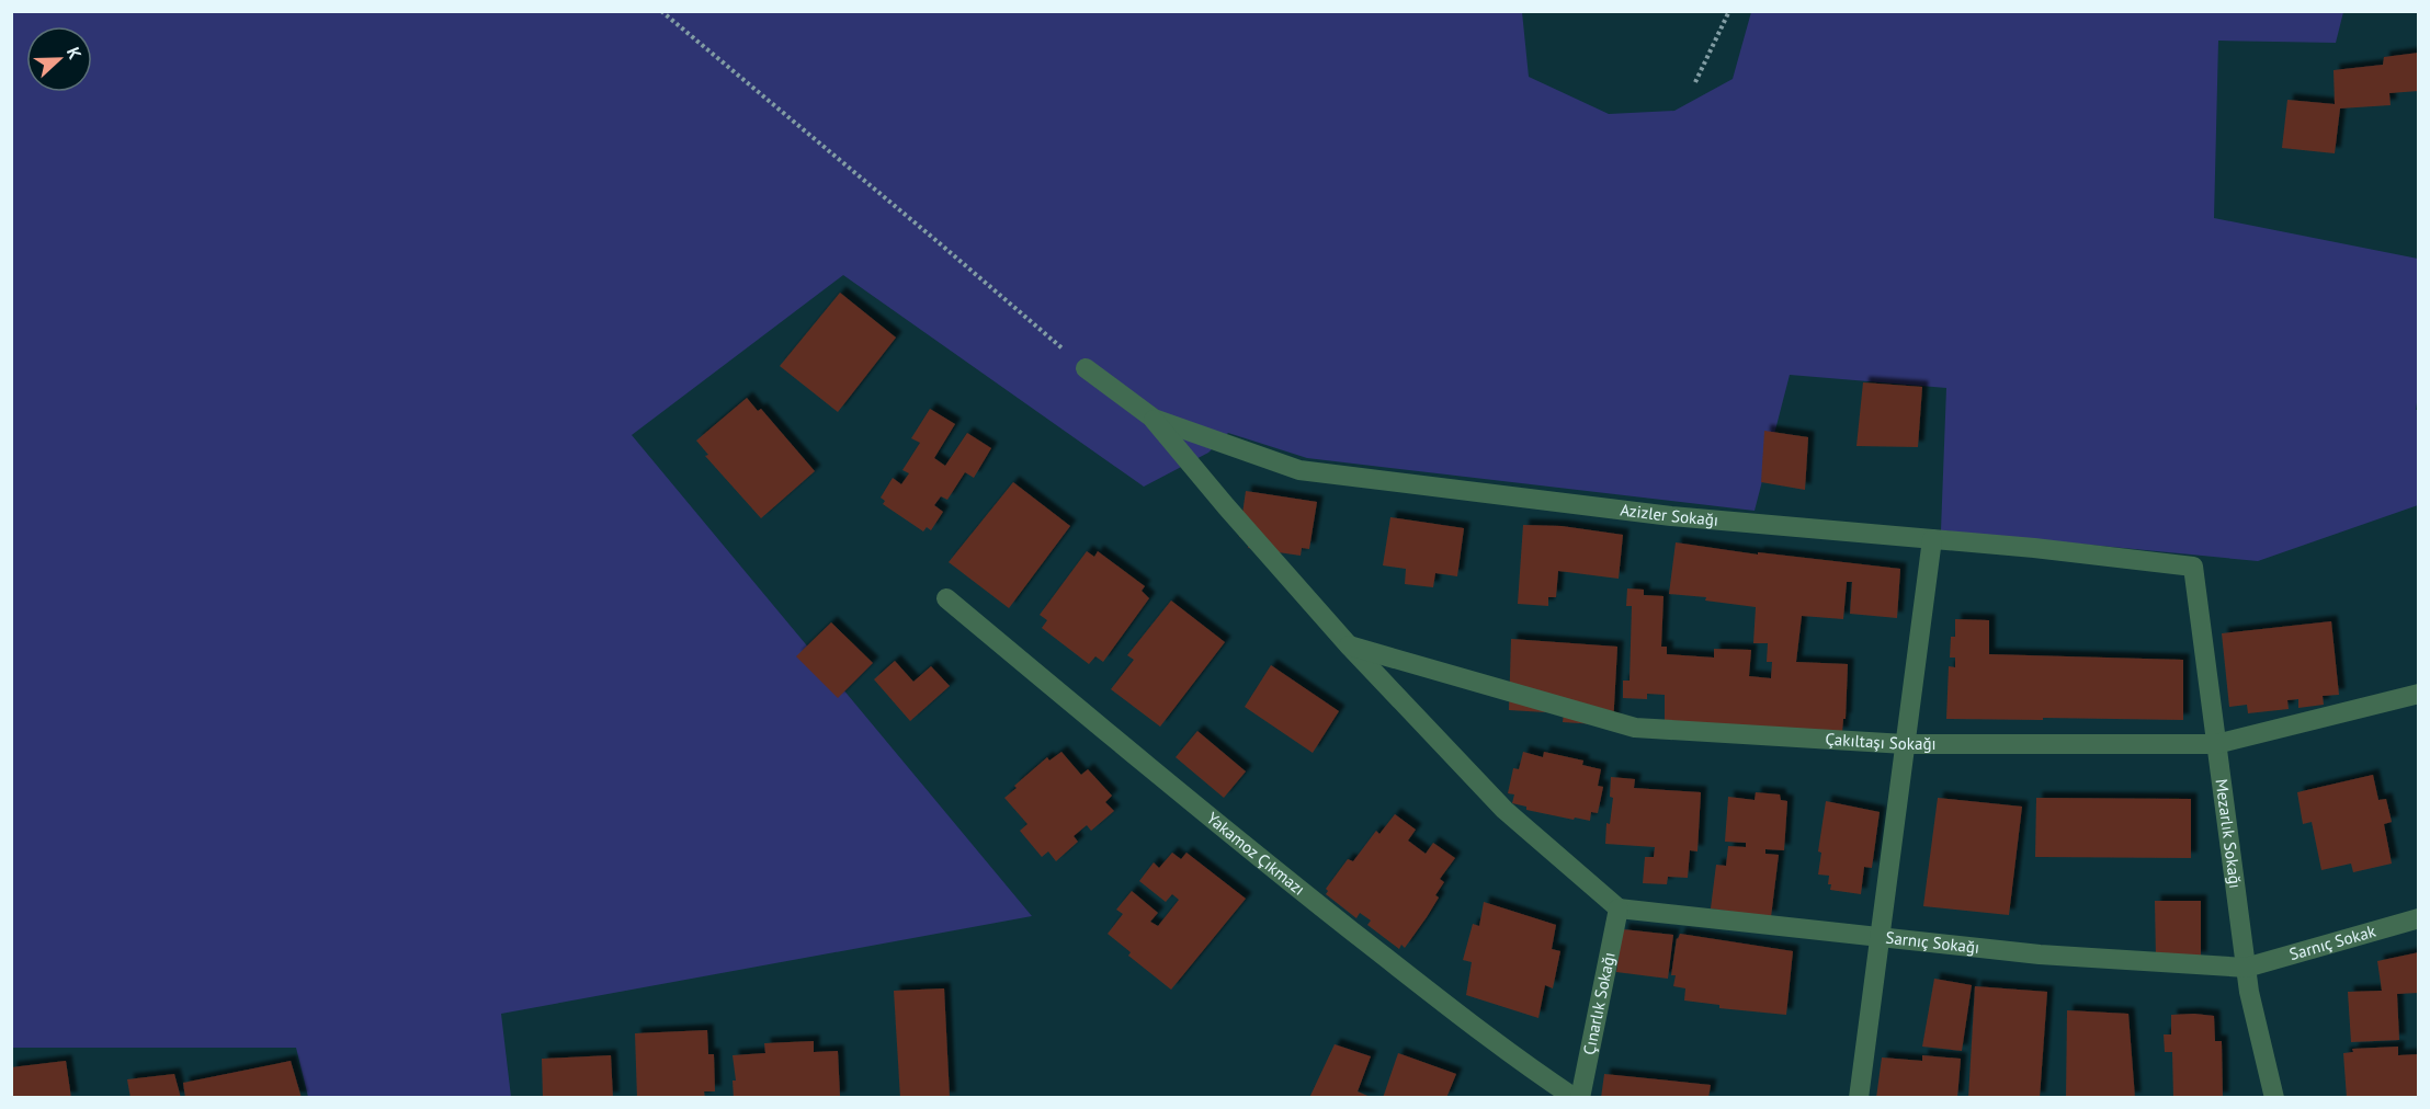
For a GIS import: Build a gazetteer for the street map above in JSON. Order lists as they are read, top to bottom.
{
  "streets": {
    "street": [
      "Azizler Sokağı",
      "Çakıltaşı Sokağı",
      "Mezarlık Sokağı",
      "Yakamoz Çıkmazı",
      "Sarnıç Sokağı",
      "Sarnıç Sokak",
      "Çınarlık Sokağı"
    ]
  },
  "crossings": [
    ["Azizler Sokağı", "Çakıltaşı Sokağı"],
    ["Azizler Sokağı", "Mezarlık Sokağı"],
    ["Azizler Sokağı", "Sarnıç Sokağı"],
    ["Azizler Sokağı", "Çınarlık Sokağı"],
    ["Çakıltaşı Sokağı", "Mezarlık Sokağı"],
    ["Mezarlık Sokağı", "Sarnıç Sokağı"],
    ["Mezarlık Sokağı", "Sarnıç Sokak"],
    ["Sarnıç Sokağı", "Sarnıç Sokak"],
    ["Sarnıç Sokağı", "Çınarlık Sokağı"]
  ],
  "north": "right"
}
